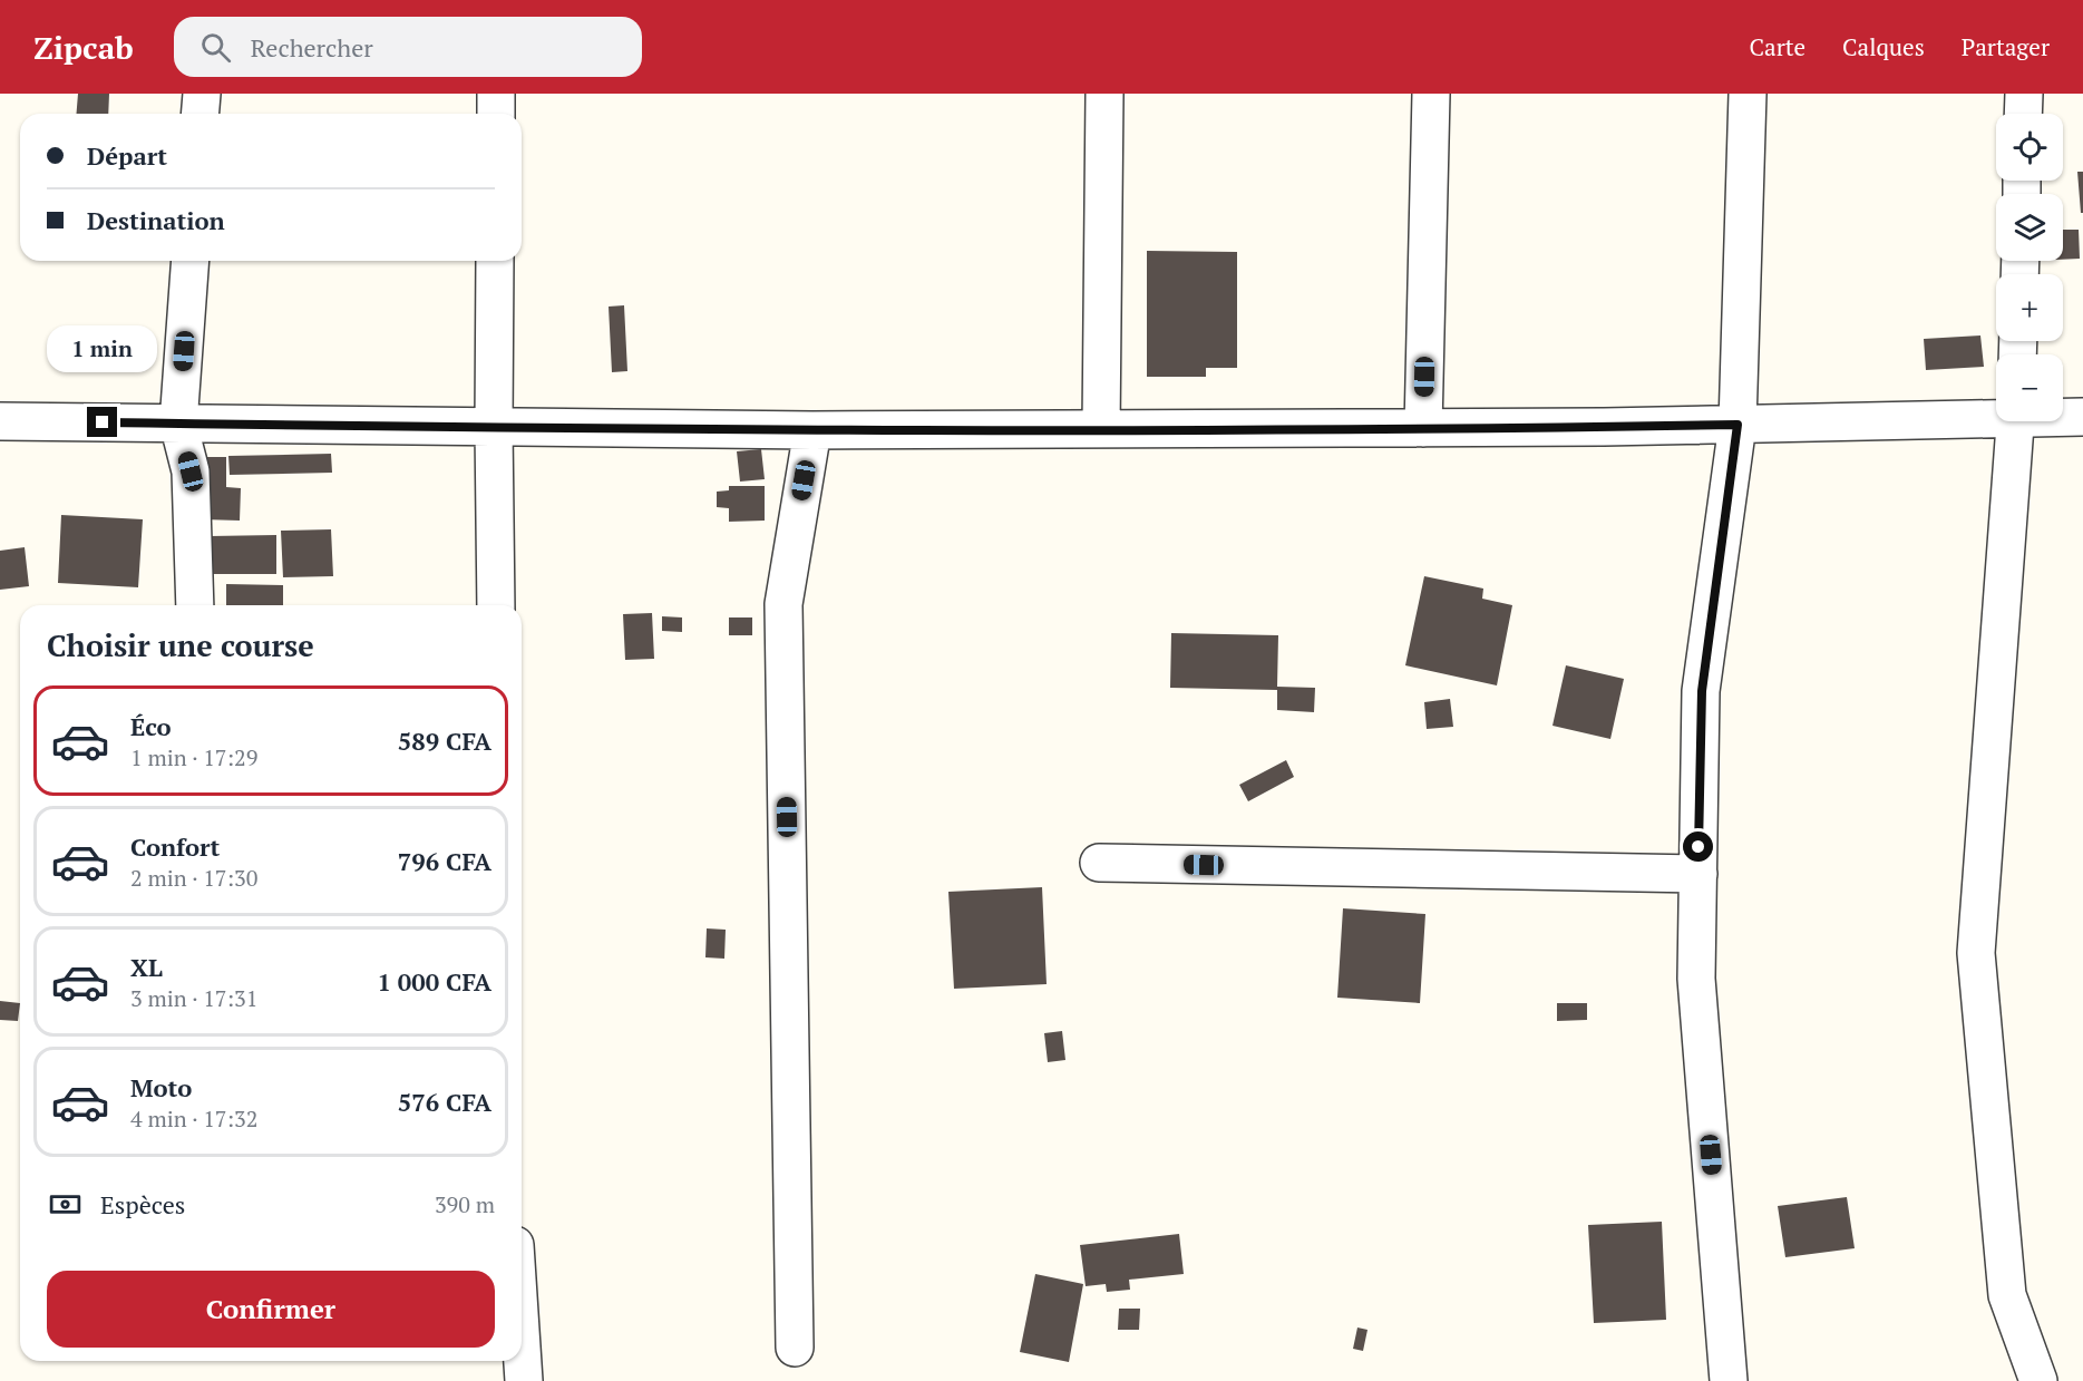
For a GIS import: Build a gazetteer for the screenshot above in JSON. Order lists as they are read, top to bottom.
{
  "page": {
    "header": "Zipcab",
    "search": "Rechercher",
    "nav": ["Carte", "Calques", "Partager"],
    "map_buttons": ["+", "−"],
    "banner": ["Départ", "Destination"],
    "bubble": "1 min",
    "heading": "Choisir une course",
    "list": [
      {
        "name": "Éco",
        "note": "1 min · 17:29",
        "value": "589 CFA"
      },
      {
        "name": "Confort",
        "note": "2 min · 17:30",
        "value": "796 CFA"
      },
      {
        "name": "XL",
        "note": "3 min · 17:31",
        "value": "1 000 CFA"
      },
      {
        "name": "Moto",
        "note": "4 min · 17:32",
        "value": "576 CFA"
      }
    ],
    "pay": ["Espèces", "390 m"],
    "buttons": "Confirmer"
  }
}
